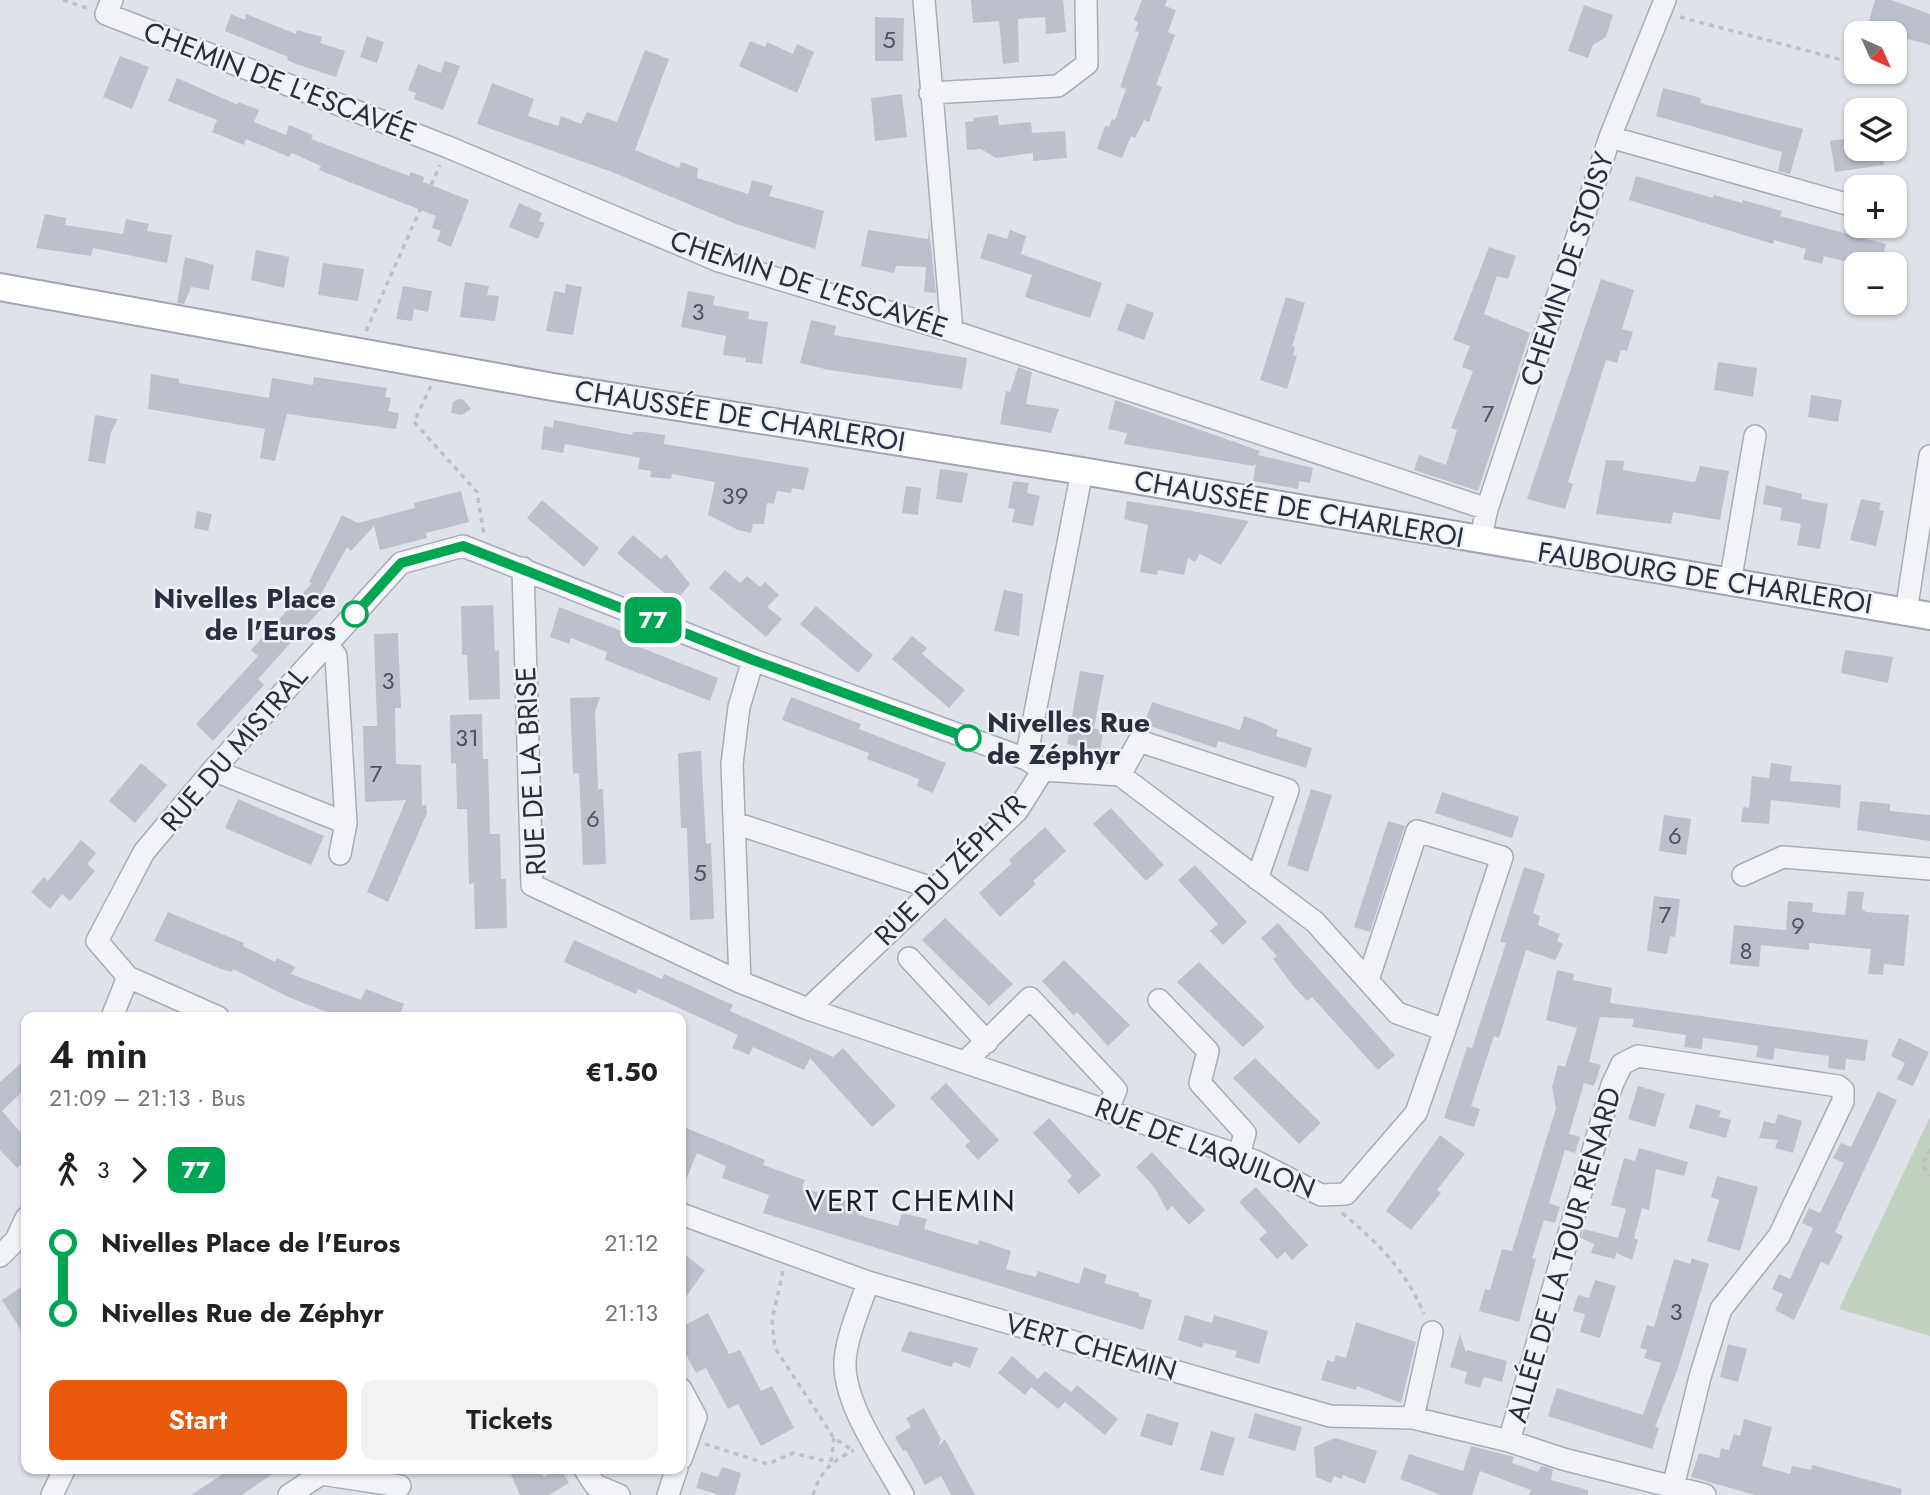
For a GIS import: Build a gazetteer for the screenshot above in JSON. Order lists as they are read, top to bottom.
{
  "streets": {
    "main road": ["CHAUSSÉE DE CHARLEROI", "FAUBOURG DE CHARLEROI"],
    "street": [
      "CHEMIN DE L'ESCAVÉE",
      "CHEMIN DE STOISY",
      "RUE DU MISTRAL",
      "RUE DE LA BRISE",
      "RUE DU ZÉPHYR",
      "RUE DE L'AQUILON",
      "ALLÉE DE LA TOUR RENARD",
      "VERT CHEMIN"
    ]
  },
  "crossings": [
    ["CHEMIN DE L'ESCAVÉE", "CHEMIN DE STOISY"],
    ["CHEMIN DE STOISY", "CHAUSSÉE DE CHARLEROI"],
    ["CHEMIN DE STOISY", "FAUBOURG DE CHARLEROI"],
    ["CHAUSSÉE DE CHARLEROI", "FAUBOURG DE CHARLEROI"],
    ["CHAUSSÉE DE CHARLEROI", "RUE DU ZÉPHYR"],
    ["RUE DU MISTRAL", "RUE DE LA BRISE"],
    ["RUE DU MISTRAL", "RUE DU ZÉPHYR"],
    ["RUE DE LA BRISE", "RUE DU ZÉPHYR"],
    ["RUE DE LA BRISE", "RUE DE L'AQUILON"],
    ["RUE DU ZÉPHYR", "RUE DE L'AQUILON"],
    ["ALLÉE DE LA TOUR RENARD", "VERT CHEMIN"]
  ],
  "districts": ["VERT CHEMIN"],
  "places": ["Nivelles Place de l'Euros", "Nivelles Rue de Zéphyr"],
  "lines": ["bus line 77"],
  "house_numbers": [
    "5",
    "3",
    "7",
    "39",
    "3",
    "31",
    "7",
    "6",
    "6",
    "5",
    "7",
    "9",
    "8",
    "3"
  ],
  "north": "bottom right",
  "page": {
    "on_map": "77",
    "map_buttons": ["+", "−"],
    "heading": ["4 min", "21:09 – 21:13 · Bus", "€1.50"],
    "legs": ["3", "77"],
    "list": [
      {
        "name": "Nivelles Place de l'Euros",
        "value": "21:12"
      },
      {
        "name": "Nivelles Rue de Zéphyr",
        "value": "21:13"
      }
    ],
    "buttons": ["Start", "Tickets"]
  }
}
